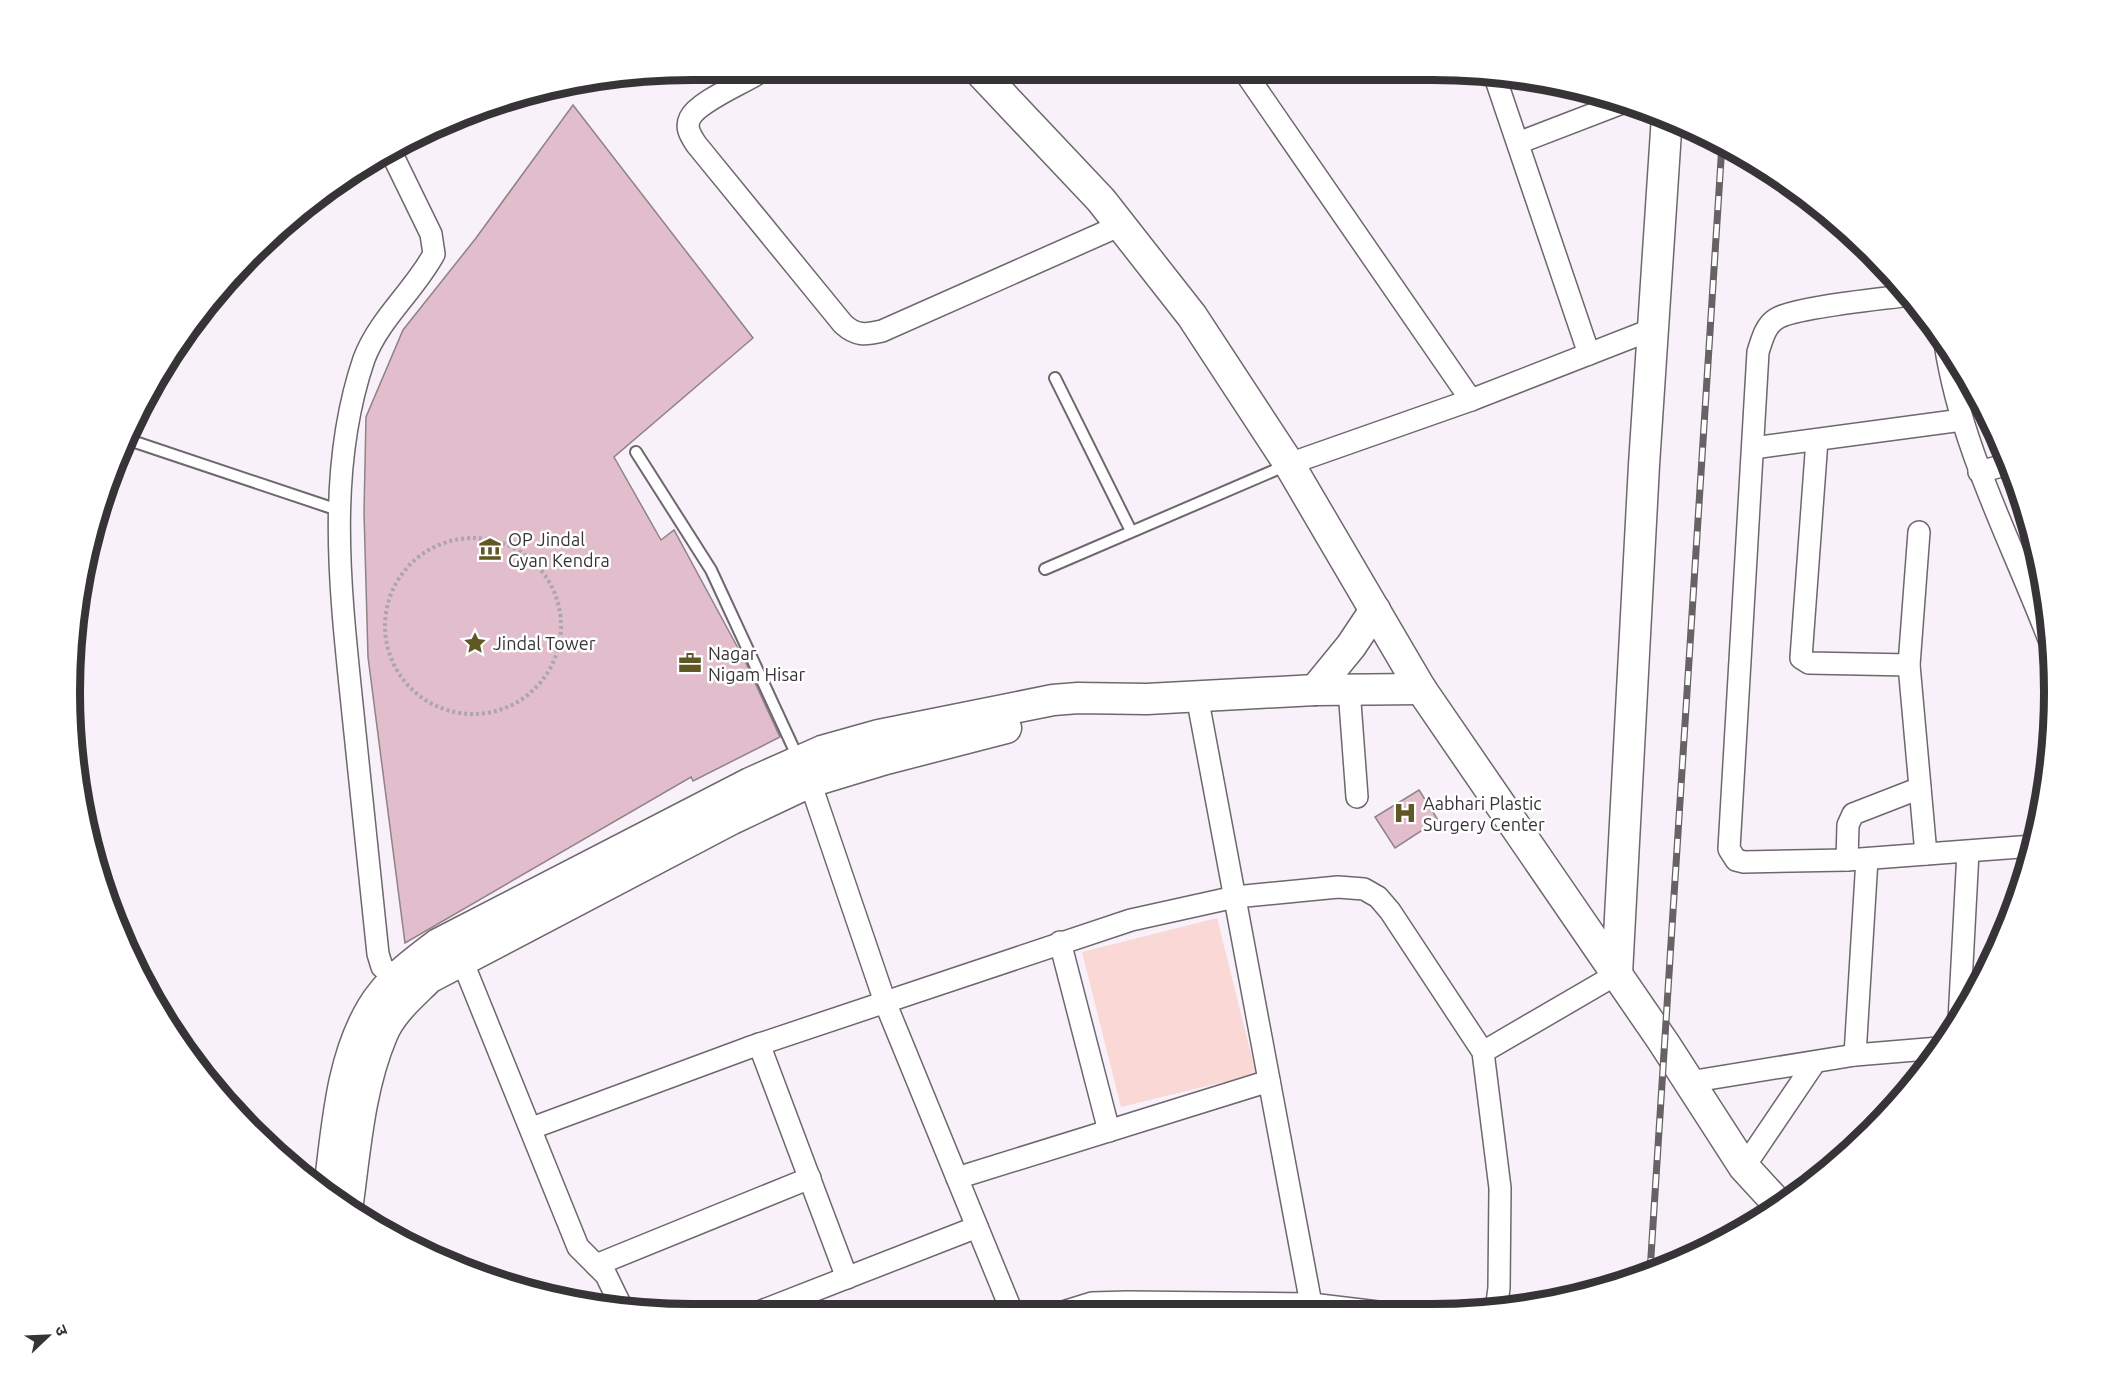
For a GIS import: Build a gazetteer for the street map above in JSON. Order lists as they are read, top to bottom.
{
  "places": {
    "museum": ["OP Jindal Gyan Kendra"],
    "place": ["Jindal Tower"],
    "office": ["Nagar Nigam Hisar"],
    "hospital": ["Aabhari Plastic Surgery Center"]
  },
  "north": "top right"
}
